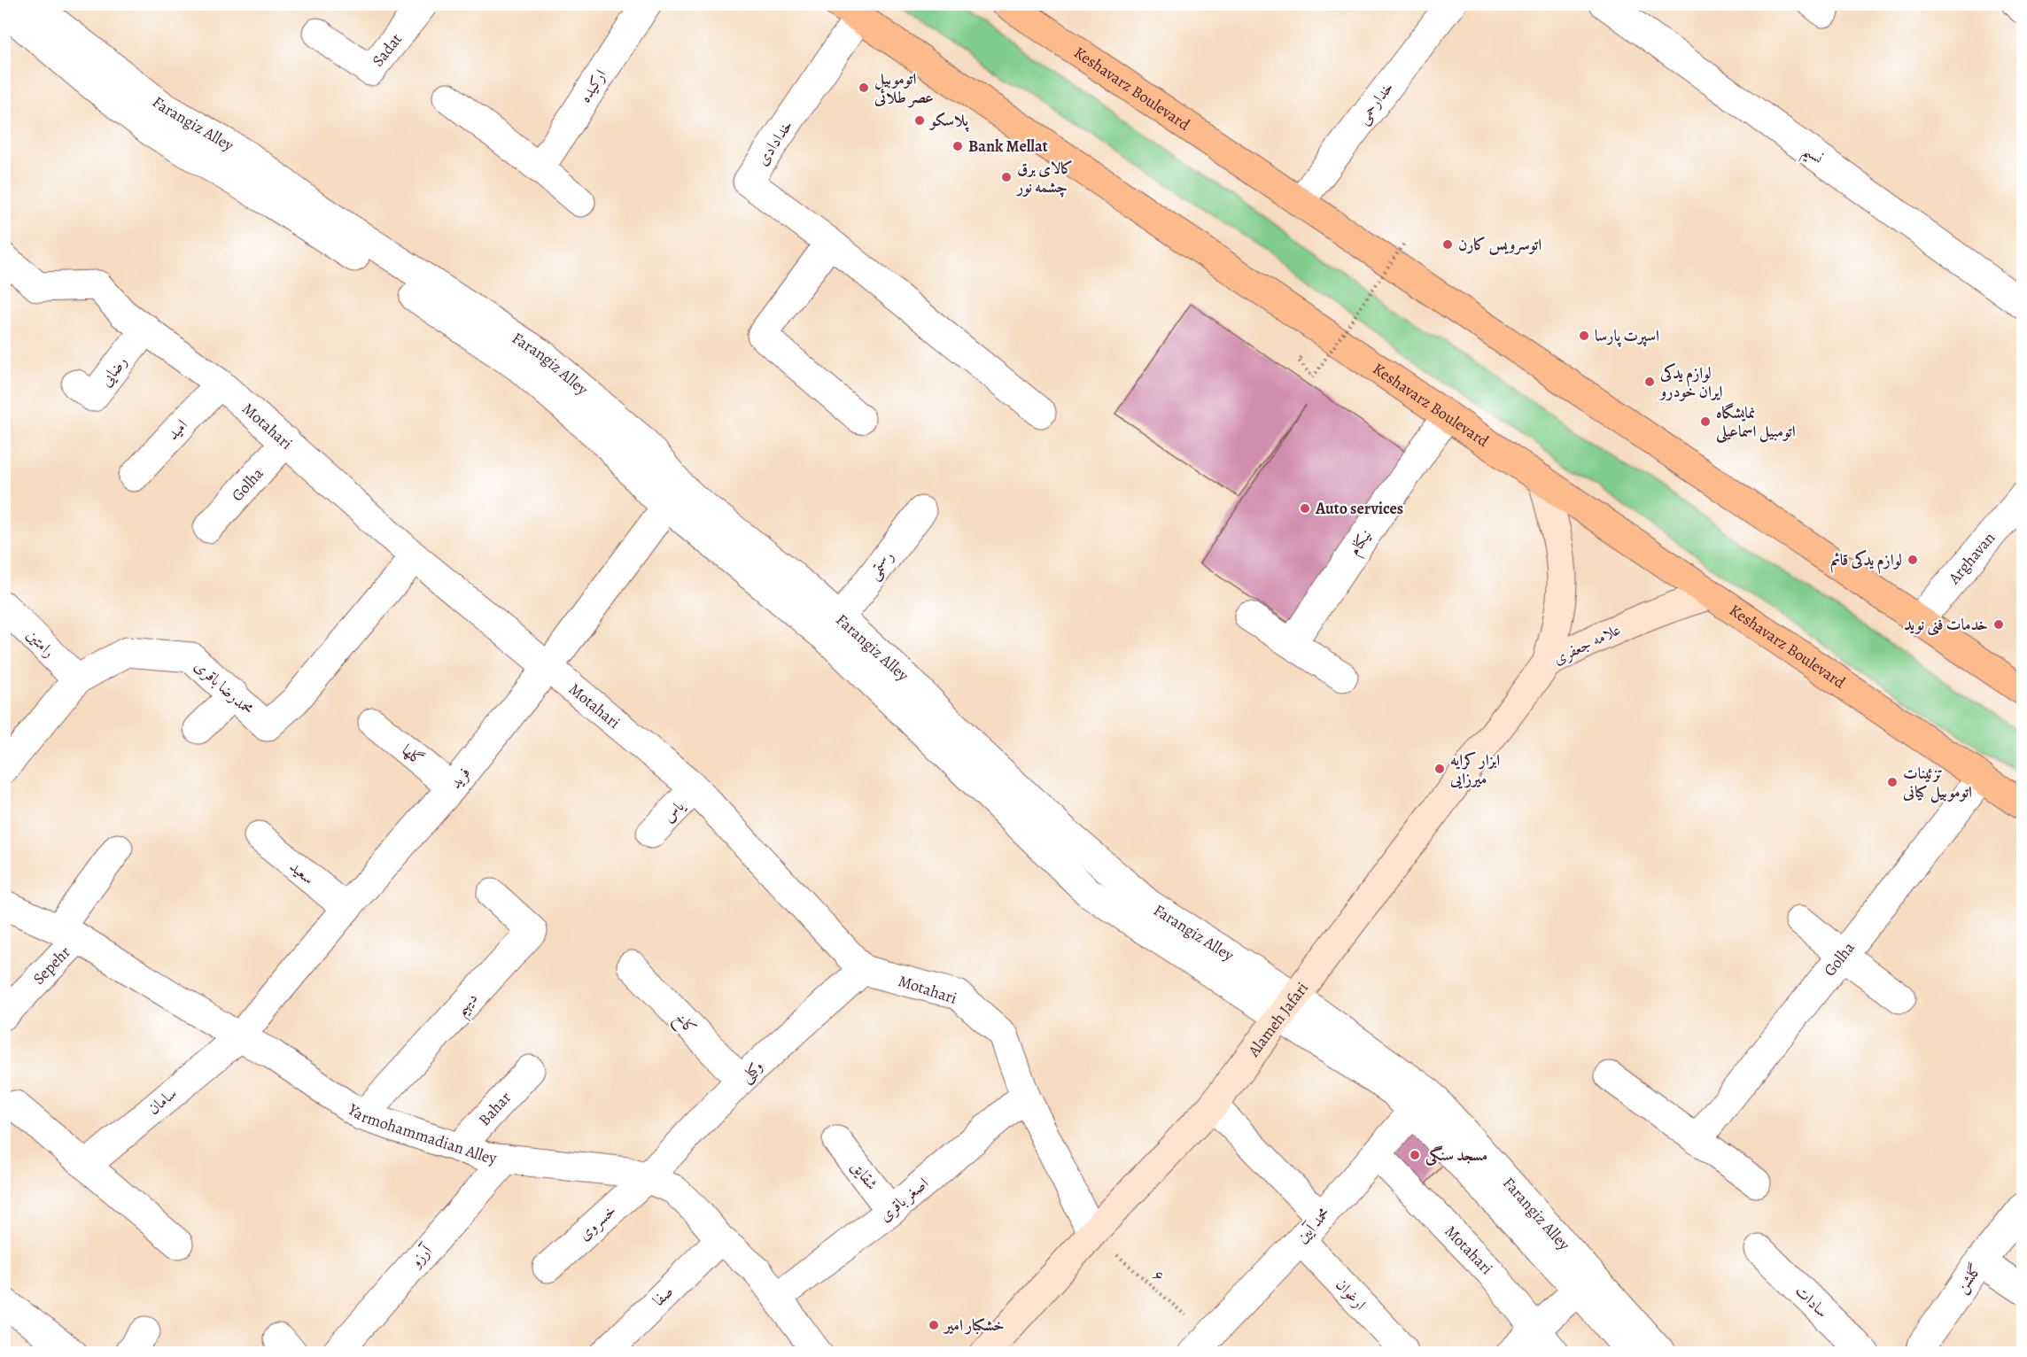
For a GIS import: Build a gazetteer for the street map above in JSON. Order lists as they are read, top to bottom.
{
  "streets": {
    "main road": ["Keshavarz Boulevard", "علامه جعفری", "Alameh Jafari"],
    "street": [
      "Sadat",
      "ارکیده",
      "خدارحمی",
      "Farangiz Alley",
      "خدادادی",
      "نسیم",
      "رضایی",
      "Motahari",
      "امید",
      "Golha",
      "نیکنام",
      "Arghavan",
      "رستمی",
      "رامتین",
      "محمدرضا باقری",
      "گلها",
      "فرید",
      "یاس",
      "سعید",
      "Sepehr",
      "دیهیم",
      "کاخ",
      "وکیلی",
      "سامان",
      "Bahar",
      "Yarmohammadian Alley",
      "شقایق",
      "اصغر باقری",
      "خسروی",
      "محمد آیین",
      "آرزو",
      "گلشن",
      "ارغوان",
      "صفا",
      "سادات"
    ],
    "path": ["۶"]
  },
  "crossings": [
    ["Keshavarz Boulevard", "خدارحمی"],
    ["Keshavarz Boulevard", "خدادادی"],
    ["Keshavarz Boulevard", "Golha"],
    ["Keshavarz Boulevard", "نیکنام"],
    ["Keshavarz Boulevard", "Arghavan"],
    ["Keshavarz Boulevard", "علامه جعفری"],
    ["Farangiz Alley", "رستمی"],
    ["Farangiz Alley", "Alameh Jafari"],
    ["Farangiz Alley", "محمد آیین"],
    ["رضایی", "Motahari"],
    ["Motahari", "امید"],
    ["Motahari", "Golha"],
    ["Motahari", "محمدرضا باقری"],
    ["Motahari", "فرید"],
    ["Motahari", "یاس"],
    ["Motahari", "Alameh Jafari"],
    ["Motahari", "وکیلی"],
    ["Motahari", "اصغر باقری"],
    ["Motahari", "محمد آیین"],
    ["Motahari", "۶"],
    ["رامتین", "محمدرضا باقری"],
    ["علامه جعفری", "Alameh Jafari"],
    ["گلها", "فرید"],
    ["فرید", "سعید"],
    ["فرید", "سامان"],
    ["فرید", "Yarmohammadian Alley"],
    ["Sepehr", "Yarmohammadian Alley"],
    ["دیهیم", "Yarmohammadian Alley"],
    ["Alameh Jafari", "۶"],
    ["کاخ", "وکیلی"],
    ["وکیلی", "Yarmohammadian Alley"],
    ["وکیلی", "خسروی"],
    ["سامان", "Yarmohammadian Alley"],
    ["Bahar", "Yarmohammadian Alley"],
    ["Yarmohammadian Alley", "اصغر باقری"],
    ["Yarmohammadian Alley", "خسروی"],
    ["Yarmohammadian Alley", "آرزو"],
    ["Yarmohammadian Alley", "صفا"],
    ["شقایق", "اصغر باقری"],
    ["محمد آیین", "۶"],
    ["محمد آیین", "ارغوان"]
  ],
  "places": [
    "اتوموبیل عصر طلائی",
    "پلاسکو",
    "Bank Mellat",
    "کالای برق چشمه نور",
    "اتوسرویس کارن",
    "اسپرت پارسا",
    "لوازم یدکی ایران خودرو",
    "نمایشگاه اتومبیل اسماعیلی",
    "Auto services",
    "لوازم یدکی قائم",
    "خدمات فنی نوید",
    "ابزار کرایه میرزایی",
    "تزئینات اتوموبیل کیانی",
    "مسجد سنگی",
    "خشکبار امیر"
  ]
}
